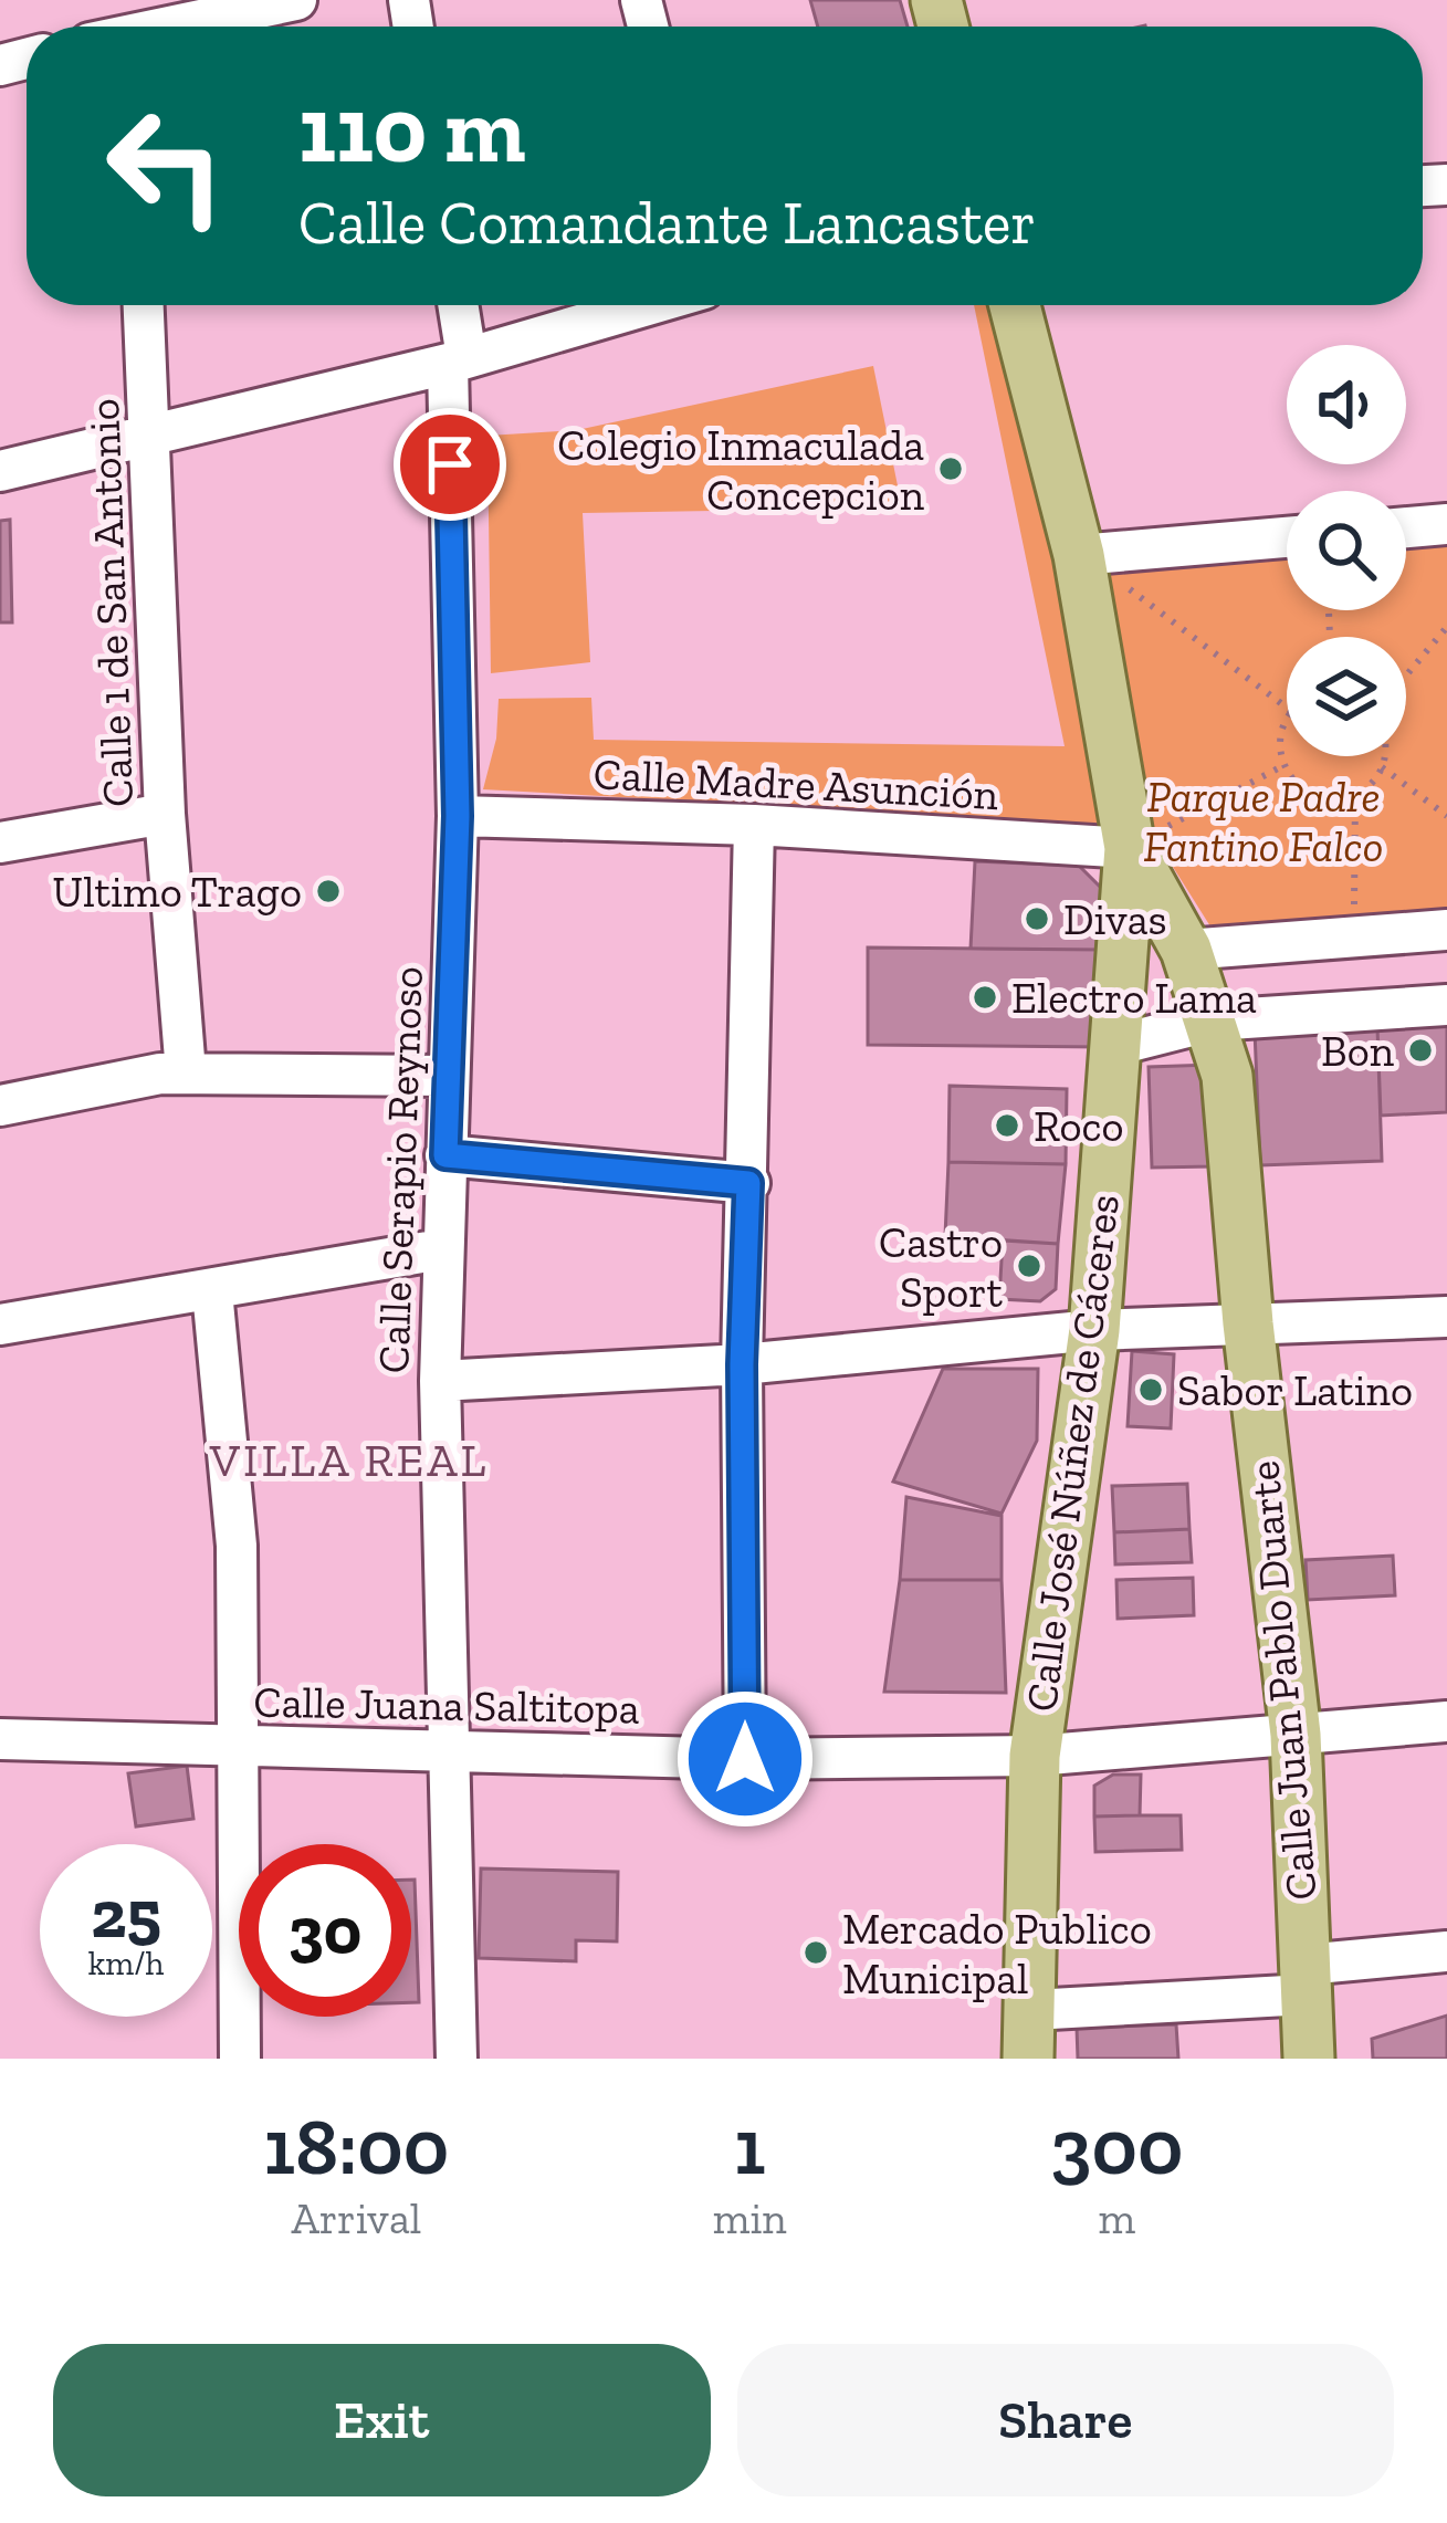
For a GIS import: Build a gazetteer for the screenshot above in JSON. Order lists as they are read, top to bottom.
{
  "streets": {
    "main road": ["Calle José Núñez de Cáceres", "Calle Juan Pablo Duarte"],
    "street": [
      "Calle 1 de San Antonio",
      "Calle Madre Asunción",
      "Calle Serapio Reynoso",
      "Calle Juana Saltitopa"
    ]
  },
  "crossings": [
    ["Calle Madre Asunción", "Calle Serapio Reynoso"],
    ["Calle Madre Asunción", "Calle José Núñez de Cáceres"],
    ["Calle Madre Asunción", "Calle Juan Pablo Duarte"],
    ["Calle Serapio Reynoso", "Calle Juana Saltitopa"],
    ["Calle José Núñez de Cáceres", "Calle Juan Pablo Duarte"],
    ["Calle José Núñez de Cáceres", "Calle Juana Saltitopa"],
    ["Calle Juan Pablo Duarte", "Calle Juana Saltitopa"]
  ],
  "districts": ["VILLA REAL"],
  "parks": ["Parque Padre Fantino Falco"],
  "places": [
    "Colegio Inmaculada Concepcion",
    "Ultimo Trago",
    "Divas",
    "Electro Lama",
    "Bon",
    "Roco",
    "Castro Sport",
    "Sabor Latino",
    "Mercado Publico Municipal"
  ],
  "page": {
    "turn": ["110 m", "Calle Comandante Lancaster"],
    "speed": "25 km/h",
    "limit": "30",
    "eta": [
      "18:00",
      "Arrival",
      "1",
      "min",
      "300",
      "m"
    ],
    "buttons": ["Exit", "Share"]
  }
}
